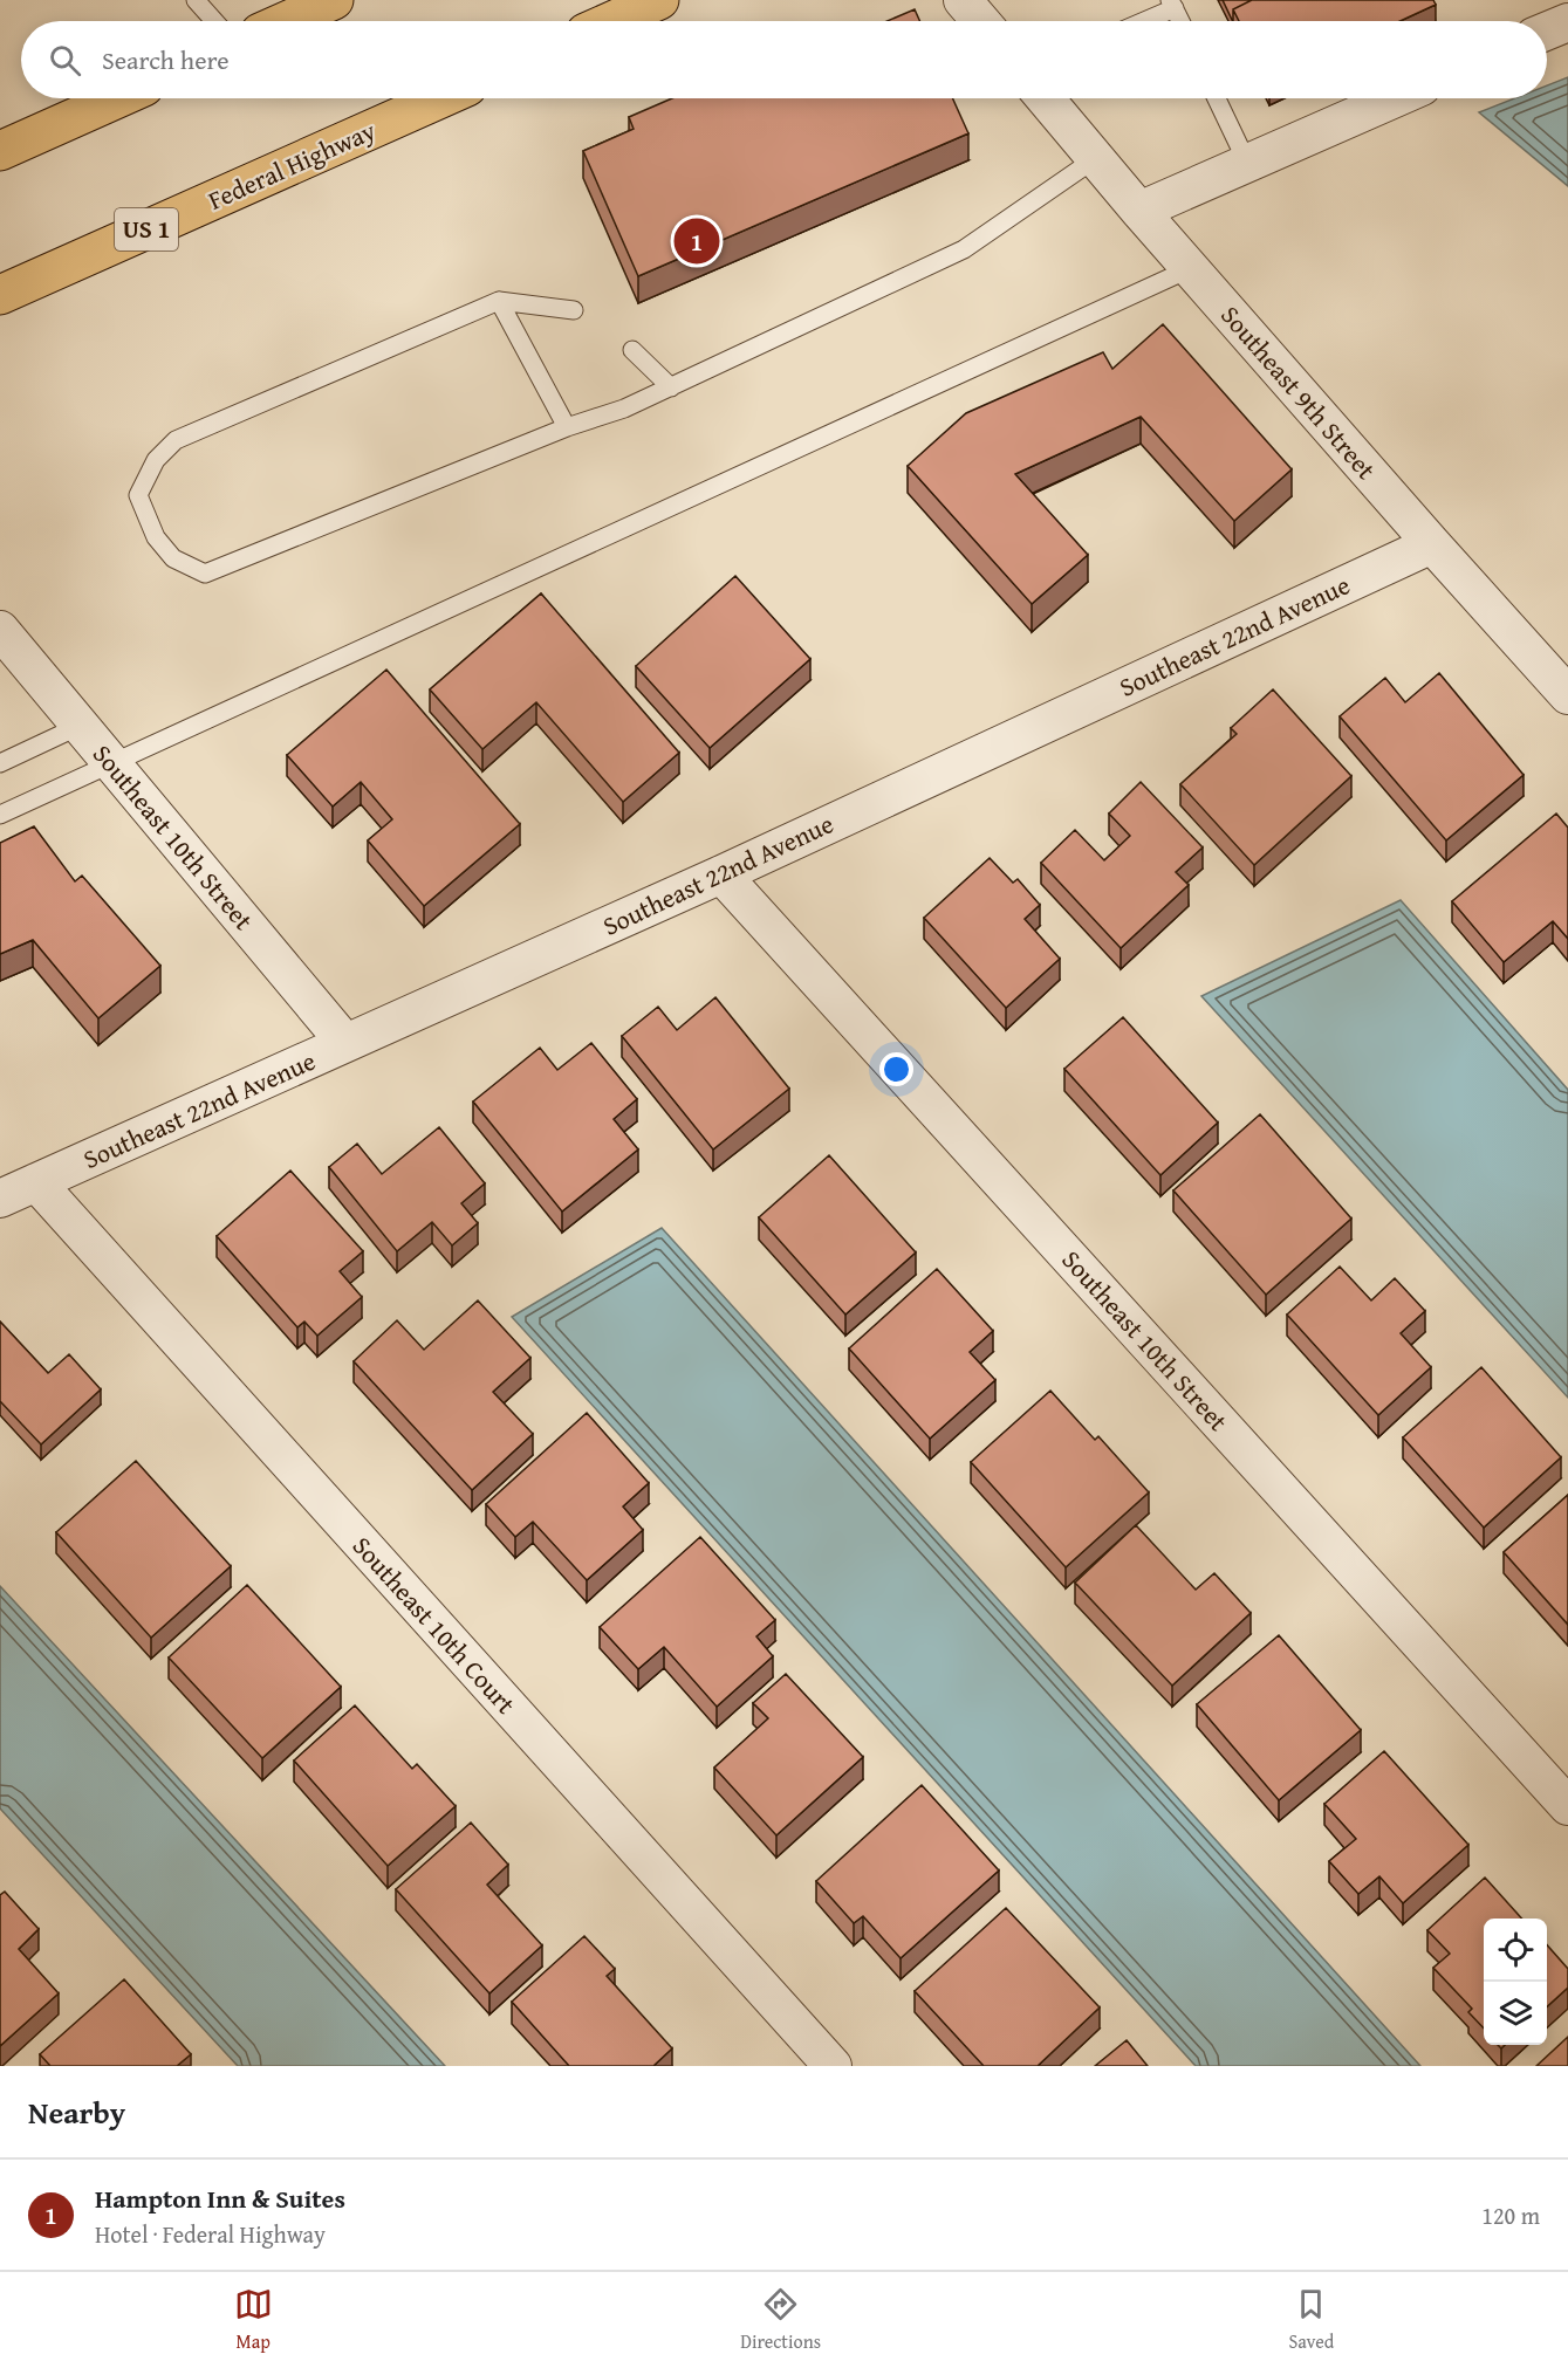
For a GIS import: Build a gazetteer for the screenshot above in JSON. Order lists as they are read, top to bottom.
{
  "streets": {
    "main road": ["Federal Highway", "US 1"],
    "street": [
      "Southeast 9th Street",
      "Southeast 22nd Avenue",
      "Southeast 10th Street",
      "Southeast 10th Court"
    ]
  },
  "crossings": [
    ["Southeast 9th Street", "Southeast 22nd Avenue"],
    ["Southeast 22nd Avenue", "Southeast 10th Street"],
    ["Southeast 22nd Avenue", "Southeast 10th Court"]
  ],
  "page": {
    "search": "Search here",
    "pins": "1",
    "heading": "Nearby",
    "list": [
      {
        "mark": "1",
        "name": "Hampton Inn & Suites",
        "note": "Hotel · Federal Highway",
        "value": "120 m"
      }
    ],
    "nav": ["Map", "Directions", "Saved"]
  }
}
